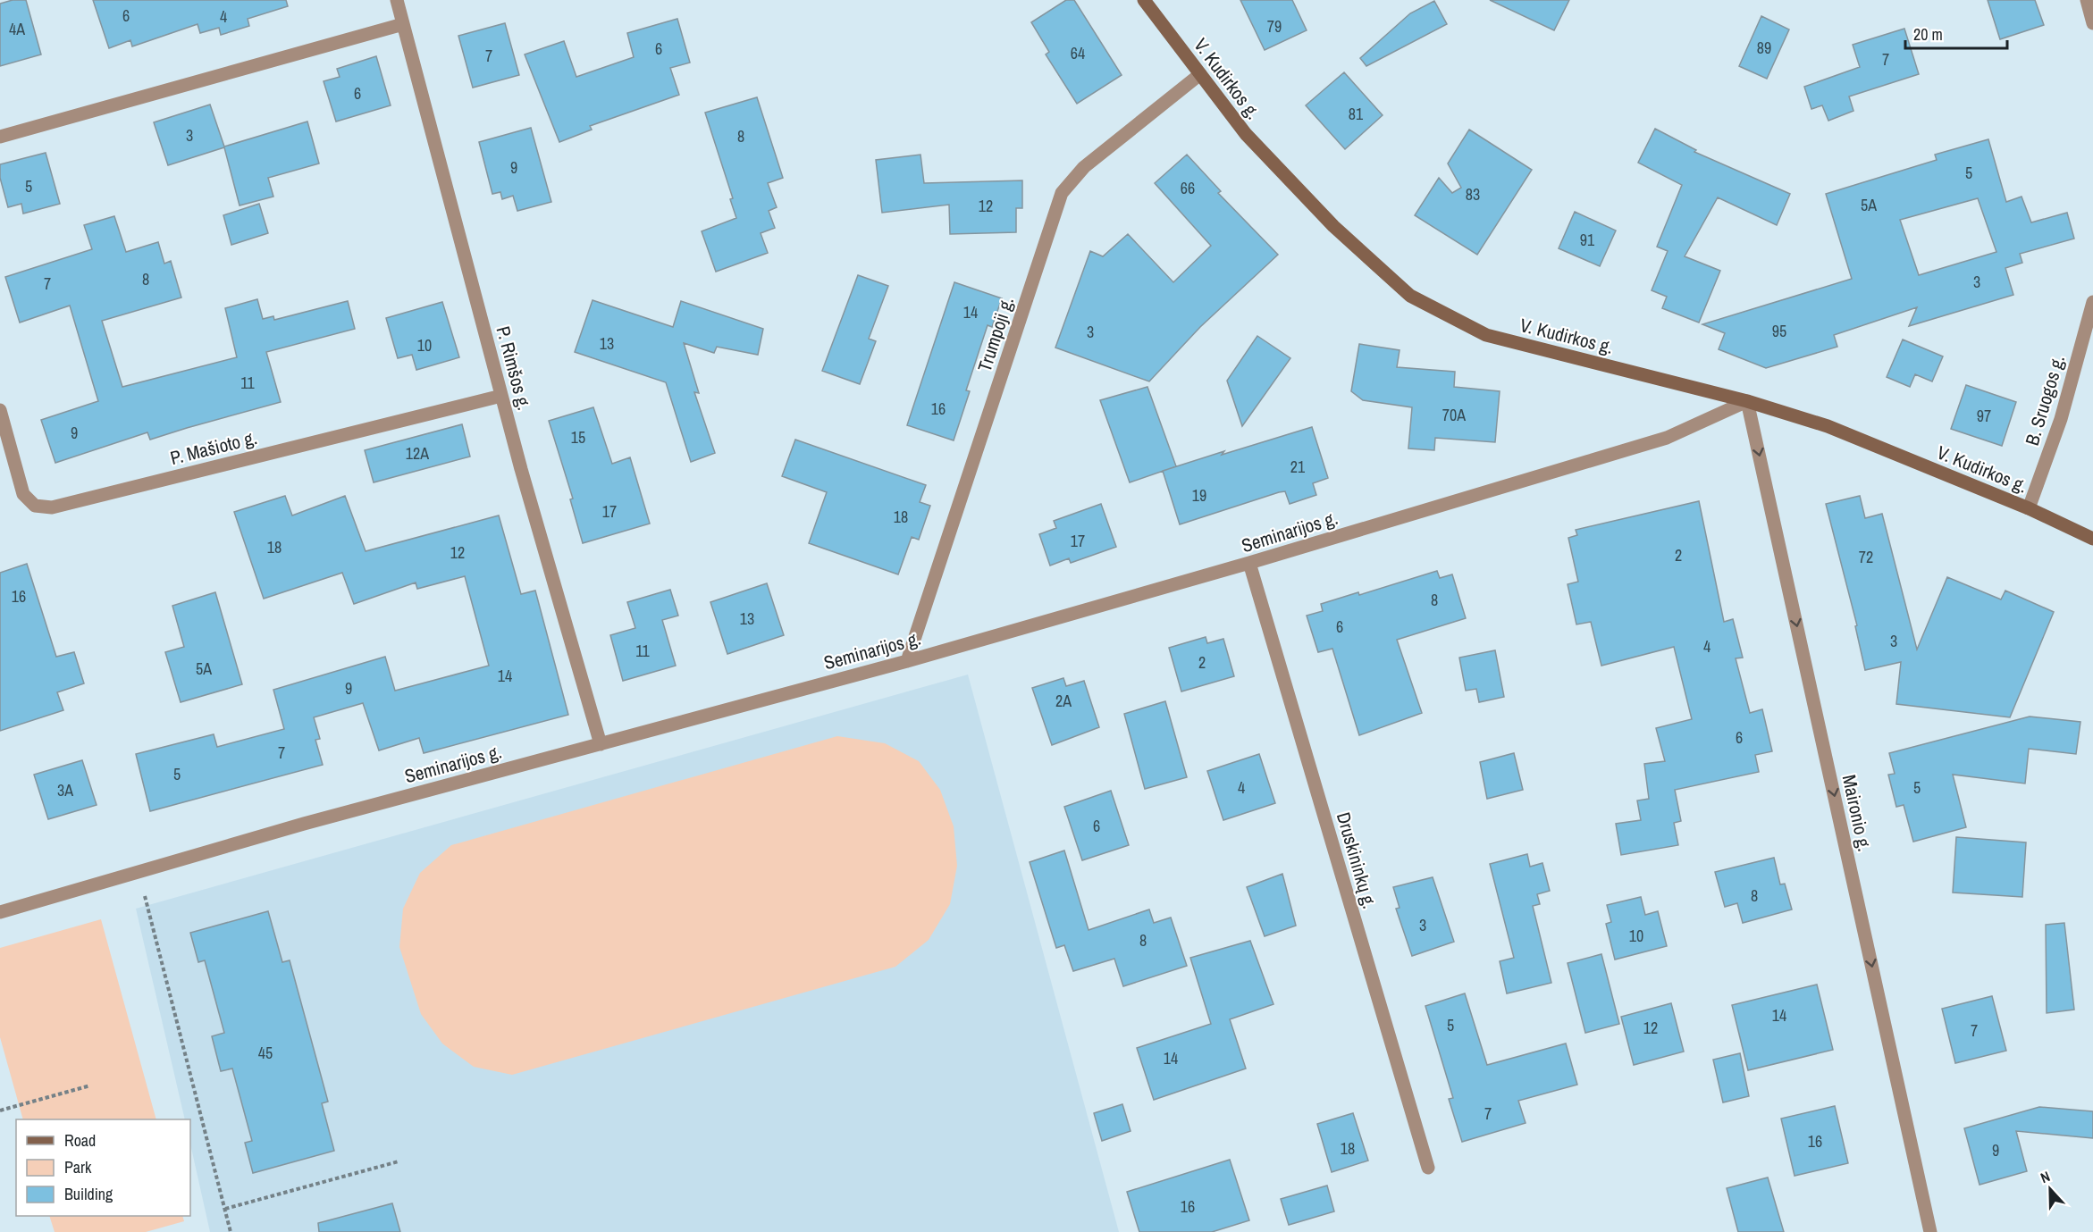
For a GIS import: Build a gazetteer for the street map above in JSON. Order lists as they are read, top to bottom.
{
  "streets": {
    "main road": ["V. Kudirkos g."],
    "street": [
      "Trumpoji g.",
      "P. Rimšos g.",
      "B. Sruogos g.",
      "P. Mašioto g.",
      "Seminarijos g.",
      "Maironio g.",
      "Druskininkų g."
    ]
  },
  "crossings": [
    ["V. Kudirkos g.", "Trumpoji g."],
    ["V. Kudirkos g.", "B. Sruogos g."],
    ["V. Kudirkos g.", "Seminarijos g."],
    ["V. Kudirkos g.", "Maironio g."],
    ["Trumpoji g.", "Seminarijos g."],
    ["P. Rimšos g.", "P. Mašioto g."],
    ["P. Rimšos g.", "Seminarijos g."],
    ["Seminarijos g.", "Maironio g."],
    ["Seminarijos g.", "Druskininkų g."]
  ],
  "one_way": ["Maironio g."],
  "house_numbers": [
    "6",
    "4",
    "79",
    "4A",
    "89",
    "6",
    "64",
    "7",
    "7",
    "6",
    "81",
    "3",
    "8",
    "9",
    "5",
    "5",
    "66",
    "83",
    "5A",
    "12",
    "91",
    "8",
    "3",
    "7",
    "14",
    "95",
    "3",
    "13",
    "10",
    "11",
    "16",
    "70A",
    "97",
    "9",
    "15",
    "12A",
    "21",
    "19",
    "17",
    "18",
    "17",
    "18",
    "12",
    "2",
    "72",
    "16",
    "8",
    "13",
    "6",
    "3",
    "4",
    "11",
    "2",
    "5A",
    "14",
    "9",
    "2A",
    "6",
    "7",
    "5",
    "4",
    "5",
    "3A",
    "6",
    "8",
    "3",
    "10",
    "8",
    "14",
    "5",
    "12",
    "7",
    "45",
    "14",
    "7",
    "16",
    "18",
    "9",
    "16"
  ],
  "legend": ["Road", "Park", "Building"],
  "scale_bar": "20 m",
  "north": "top"
}
